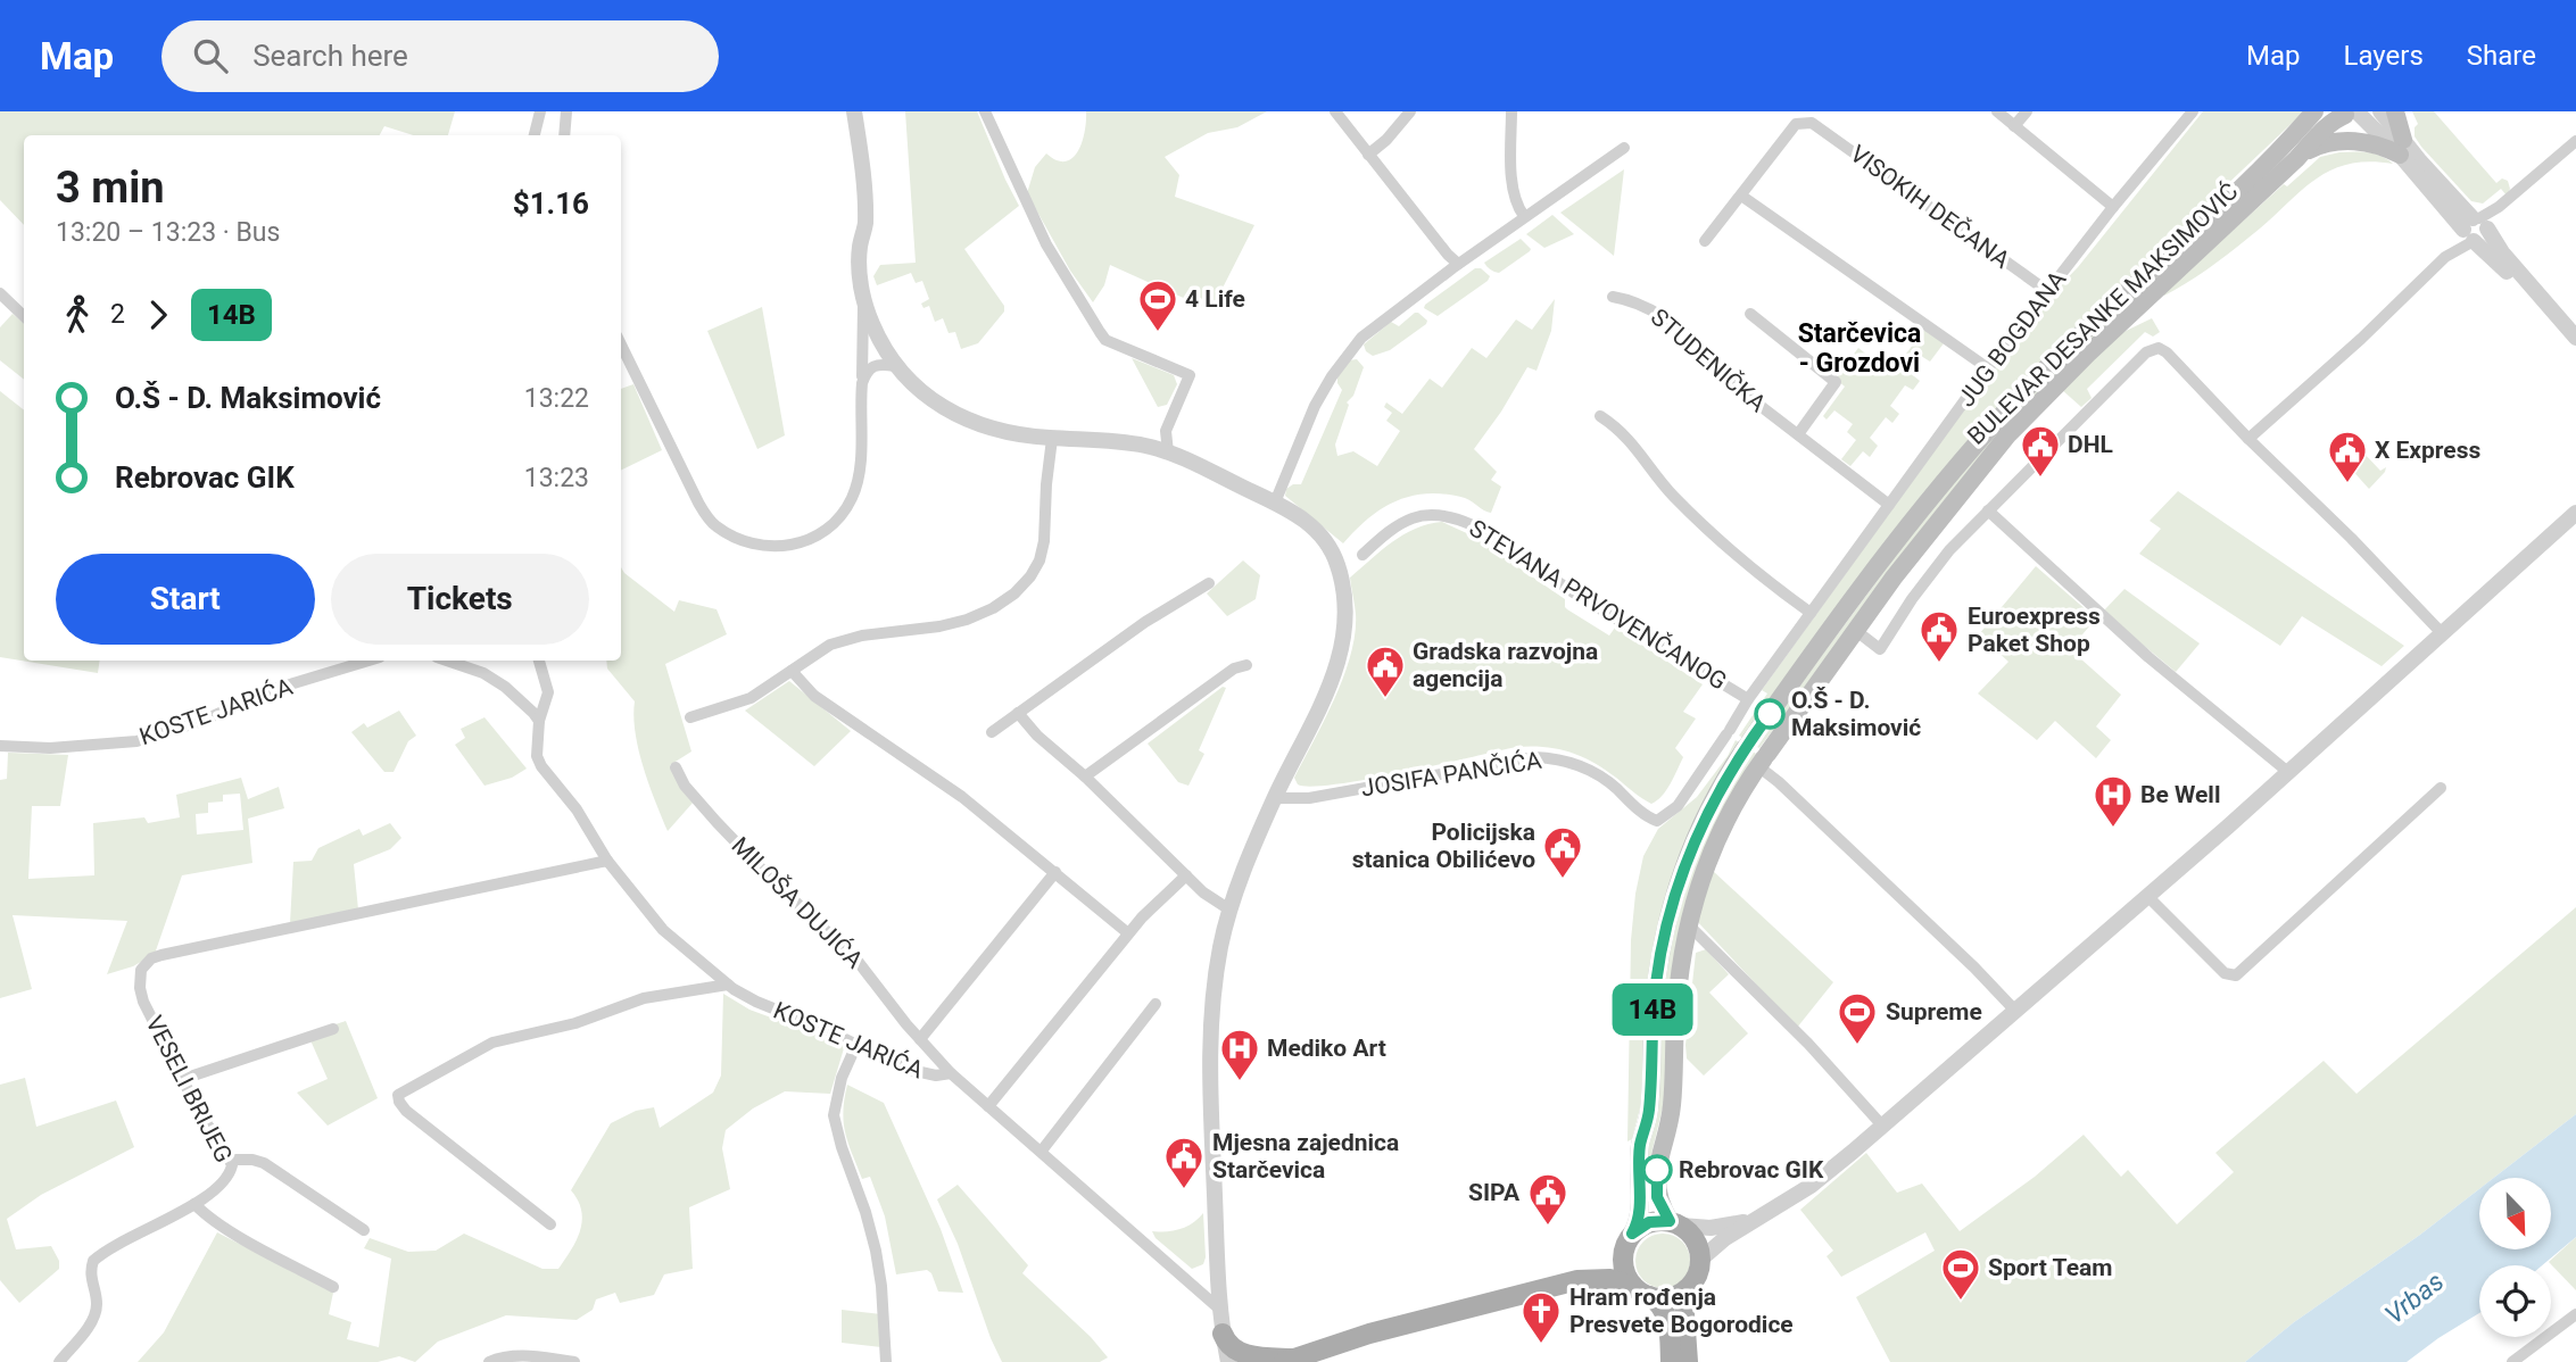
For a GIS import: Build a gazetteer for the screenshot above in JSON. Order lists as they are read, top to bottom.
{
  "streets": {
    "main road": ["BULEVAR DESANKE MAKSIMOVIĆ"],
    "street": [
      "VISOKIH DEČANA",
      "JUG BOGDANA",
      "STUDENIČKA",
      "STEVANA PRVOVENČANOG",
      "KOSTE JARIĆA",
      "JOSIFA PANČIĆA",
      "MILOŠA DUJIĆA",
      "VESELI BRIJEG"
    ]
  },
  "crossings": [
    ["VISOKIH DEČANA", "JUG BOGDANA"],
    ["JUG BOGDANA", "STUDENIČKA"],
    ["JUG BOGDANA", "STEVANA PRVOVENČANOG"],
    ["JUG BOGDANA", "JOSIFA PANČIĆA"],
    ["KOSTE JARIĆA", "MILOŠA DUJIĆA"],
    ["KOSTE JARIĆA", "VESELI BRIJEG"]
  ],
  "districts": ["Starčevica - Grozdovi"],
  "water": ["Vrbas"],
  "places": {
    "sports": ["4 Life", "Supreme", "Sport Team"],
    "public building": [
      "DHL",
      "X Express",
      "Euroexpress Paket Shop",
      "Gradska razvojna agencija",
      "Policijska stanica Obilićevo",
      "Mjesna zajednica Starčevica",
      "SIPA"
    ],
    "other": ["O.Š - D. Maksimović", "Rebrovac GIK"],
    "hospital": ["Be Well", "Mediko Art"],
    "church": ["Hram rođenja Presvete Bogorodice"]
  },
  "lines": ["bus line 14B"],
  "north": "bottom right",
  "page": {
    "header": "Map",
    "search": "Search here",
    "nav": ["Map", "Layers", "Share"],
    "on_map": "14B",
    "heading": ["3 min", "13:20 – 13:23 · Bus", "$1.16"],
    "legs": ["2", "14B"],
    "list": [
      {
        "name": "O.Š - D. Maksimović",
        "value": "13:22"
      },
      {
        "name": "Rebrovac GIK",
        "value": "13:23"
      }
    ],
    "buttons": ["Start", "Tickets"]
  }
}
